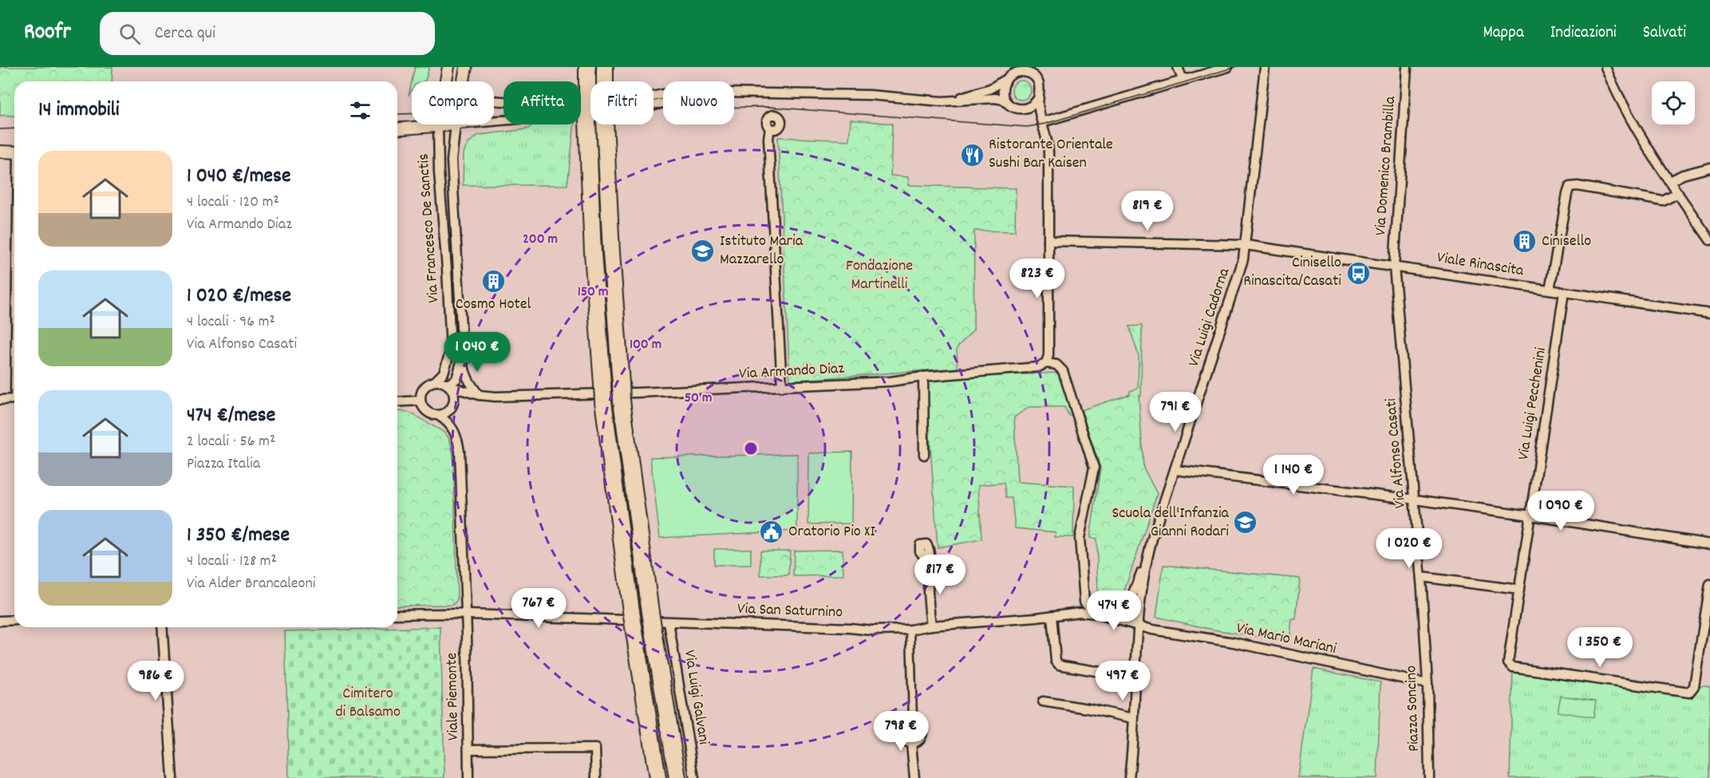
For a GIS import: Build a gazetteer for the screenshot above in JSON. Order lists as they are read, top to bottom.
{
  "streets": {
    "street": [
      "Via Domenico Brambilla",
      "Via Francesco De Sanctis",
      "Viale Rinascita",
      "Via Luigi Cadorna",
      "Via Armando Diaz",
      "Via Luigi Pecchenini",
      "Via Alfonso Casati",
      "Via San Saturnino",
      "Via Mario Mariani",
      "Viale Piemonte",
      "Via Luigi Galvani",
      "Piazza Soncino"
    ]
  },
  "crossings": [
    ["Via Domenico Brambilla", "Viale Rinascita"],
    ["Via Domenico Brambilla", "Via Alfonso Casati"],
    ["Via Francesco De Sanctis", "Via Armando Diaz"],
    ["Viale Rinascita", "Via Luigi Cadorna"],
    ["Viale Rinascita", "Via Luigi Pecchenini"],
    ["Viale Rinascita", "Via Alfonso Casati"],
    ["Via Luigi Cadorna", "Via Mario Mariani"],
    ["Via Alfonso Casati", "Piazza Soncino"],
    ["Via San Saturnino", "Via Mario Mariani"],
    ["Via San Saturnino", "Viale Piemonte"],
    ["Via San Saturnino", "Via Luigi Galvani"],
    ["Via Mario Mariani", "Piazza Soncino"]
  ],
  "parks": ["Fondazione Martinelli", "Cimitero di Balsamo"],
  "places": {
    "restaurant": ["Ristorante Orientale Sushi Bar Kaisen"],
    "building": ["Cinisello", "Cosmo Hotel"],
    "school or university": ["Istituto Maria Mazzarello", "Scuola dell'Infanzia Gianni Rodari"],
    "bus stop": ["Cinisello Rinascita/Casati"],
    "public building": ["Oratorio Pio XI"]
  },
  "page": {
    "header": "Roofr",
    "search": "Cerca qui",
    "nav": ["Mappa", "Indicazioni", "Salvati"],
    "chip": [
      "Compra",
      "Affitta",
      "Filtri",
      "Nuovo"
    ],
    "heading": "14 immobili",
    "list": [
      {
        "name": "1 040 €/mese",
        "note": "4 locali · 120 m² · Via Armando Diaz"
      },
      {
        "name": "1 020 €/mese",
        "note": "4 locali · 96 m² · Via Alfonso Casati"
      },
      {
        "name": "474 €/mese",
        "note": "2 locali · 56 m² · Piazza Italia"
      },
      {
        "name": "1 350 €/mese",
        "note": "4 locali · 128 m² · Via Alder Brancaleoni"
      }
    ],
    "price": [
      "819 €",
      "823 €",
      "1 040 €",
      "791 €",
      "1 140 €",
      "1 090 €",
      "1 020 €",
      "817 €",
      "767 €",
      "474 €",
      "1 350 €",
      "986 €",
      "497 €",
      "798 €"
    ]
  },
  "rings": [
    "200 m",
    "150 m",
    "100 m",
    "50 m"
  ]
}
